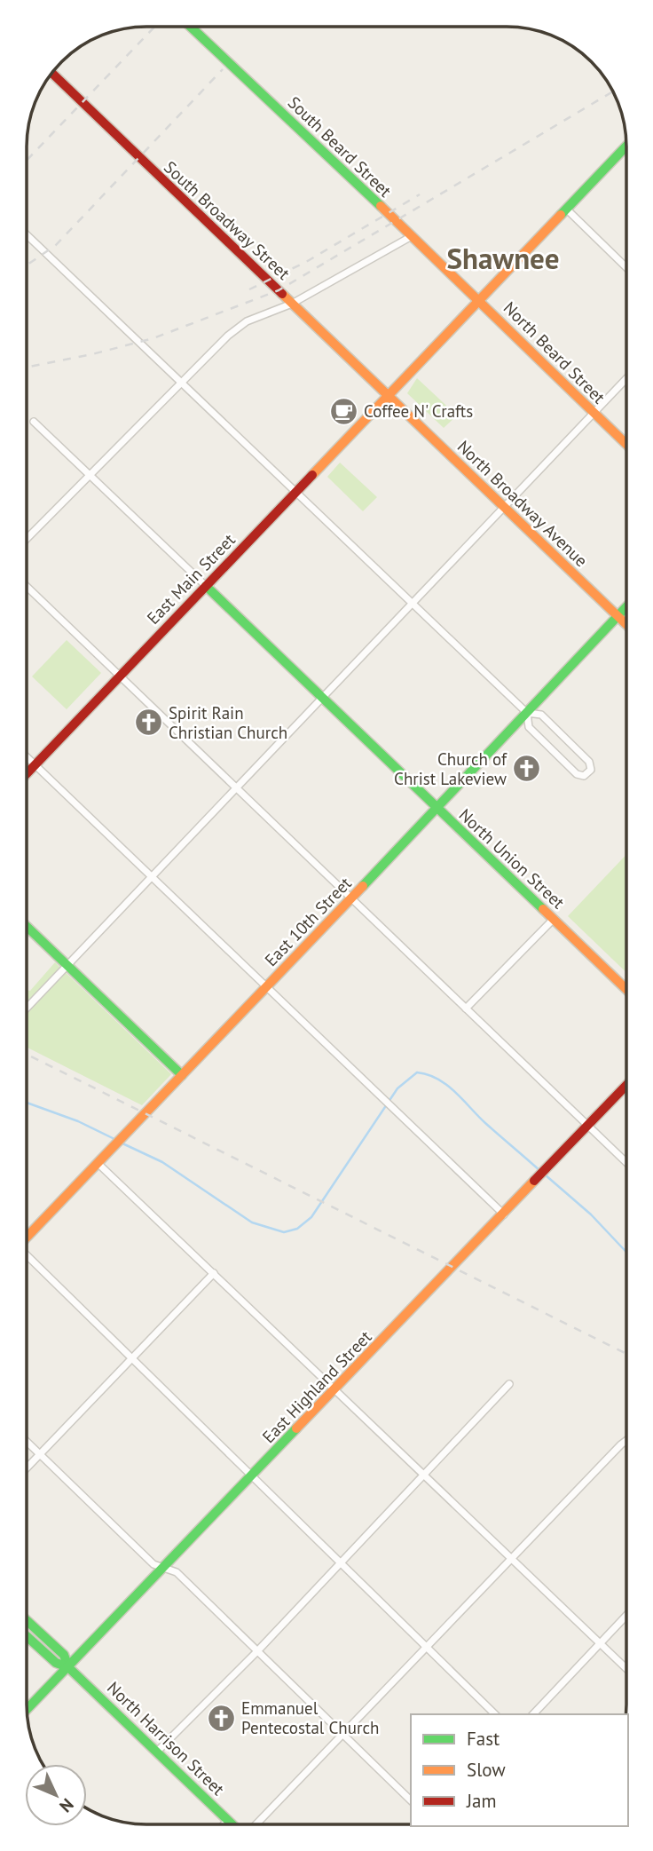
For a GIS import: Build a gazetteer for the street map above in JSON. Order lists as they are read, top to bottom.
{
  "streets": {
    "street": [
      "South Beard Street",
      "South Broadway Street",
      "North Beard Street",
      "North Broadway Avenue",
      "East Main Street",
      "North Union Street",
      "East 10th Street",
      "East Highland Street",
      "North Harrison Street"
    ]
  },
  "crossings": [
    ["South Beard Street", "North Beard Street"],
    ["South Beard Street", "East Main Street"],
    ["South Broadway Street", "North Broadway Avenue"],
    ["South Broadway Street", "East Main Street"],
    ["North Beard Street", "East Main Street"],
    ["North Broadway Avenue", "East Main Street"],
    ["North Broadway Avenue", "East 10th Street"],
    ["East Main Street", "North Union Street"],
    ["North Union Street", "East 10th Street"],
    ["East Highland Street", "North Harrison Street"]
  ],
  "districts": ["Shawnee"],
  "places": {
    "cafe": ["Coffee N' Crafts"],
    "church": ["Spirit Rain Christian Church", "Church of Christ Lakeview", "Emmanuel Pentecostal Church"]
  },
  "legend": ["Fast", "Slow", "Jam"],
  "north": "bottom right"
}
